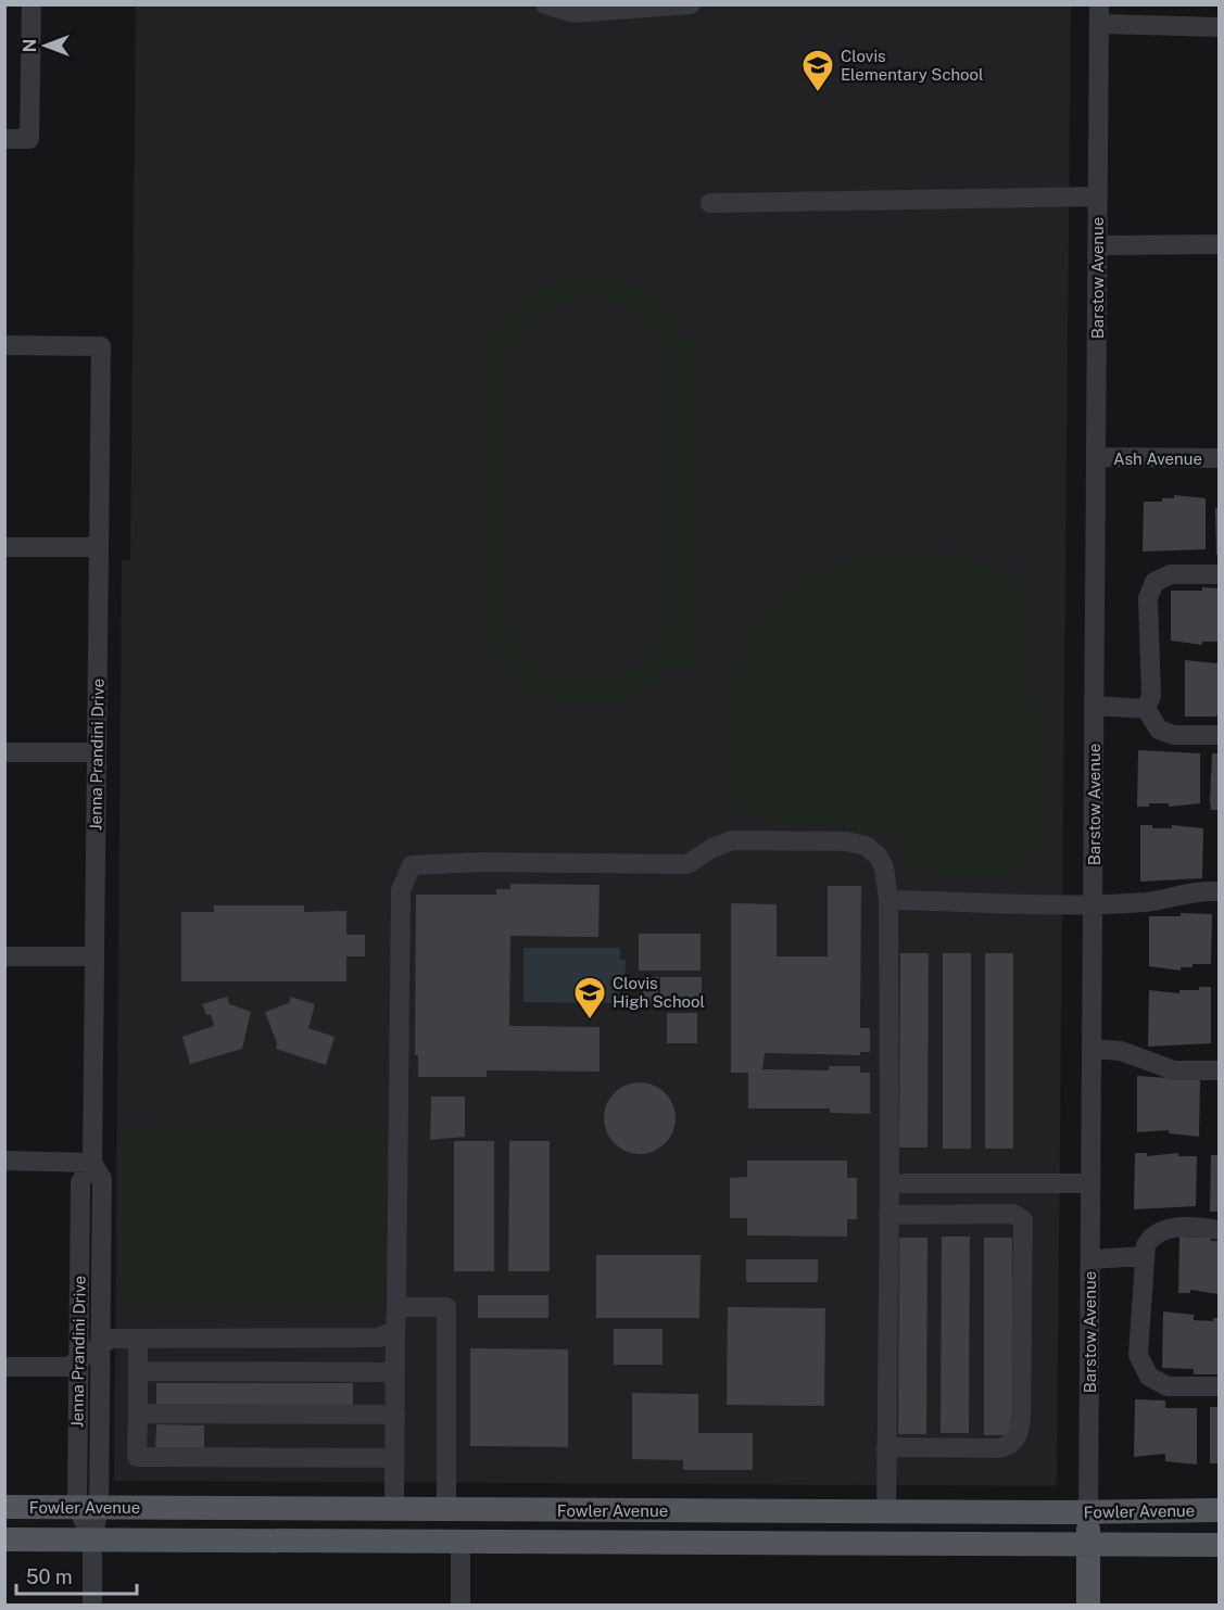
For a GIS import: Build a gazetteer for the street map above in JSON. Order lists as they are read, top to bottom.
{
  "streets": {
    "main road": ["Barstow Avenue", "Fowler Avenue"],
    "street": ["Ash Avenue", "Jenna Prandini Drive"]
  },
  "crossings": [
    ["Barstow Avenue", "Ash Avenue"],
    ["Barstow Avenue", "Fowler Avenue"],
    ["Jenna Prandini Drive", "Fowler Avenue"]
  ],
  "places": {
    "school or university": ["Clovis Elementary School", "Clovis High School"]
  },
  "scale_bar": "50 m",
  "north": "left"
}
